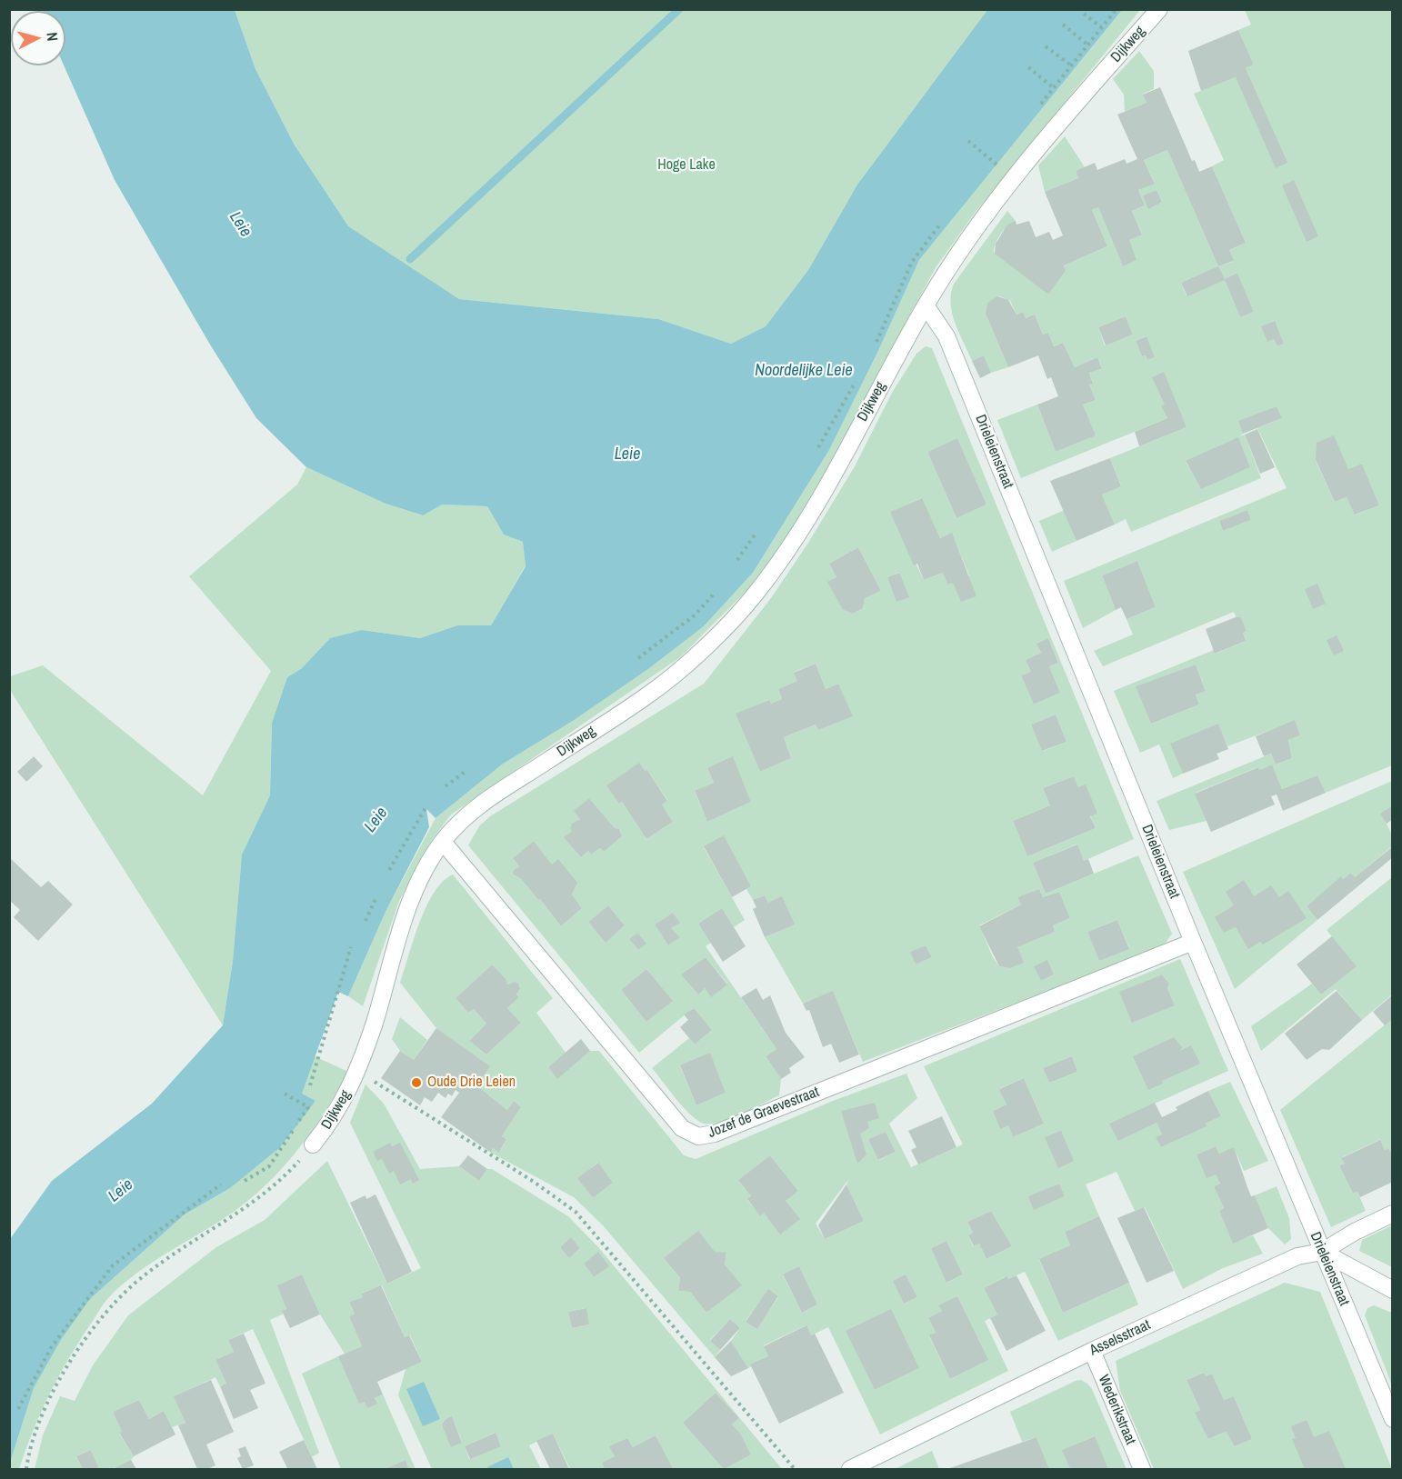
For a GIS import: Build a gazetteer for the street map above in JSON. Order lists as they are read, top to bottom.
{
  "streets": {
    "street": [
      "Dijkweg",
      "Drieleienstraat",
      "Jozef de Graevestraat",
      "Asselsstraat",
      "Wederikstraat"
    ]
  },
  "crossings": [
    ["Dijkweg", "Drieleienstraat"],
    ["Dijkweg", "Jozef de Graevestraat"],
    ["Drieleienstraat", "Jozef de Graevestraat"],
    ["Drieleienstraat", "Asselsstraat"],
    ["Asselsstraat", "Wederikstraat"]
  ],
  "water": ["Leie", "Noordelijke Leie"],
  "parks": ["Hoge Lake"],
  "places": ["Oude Drie Leien"],
  "north": "right"
}
